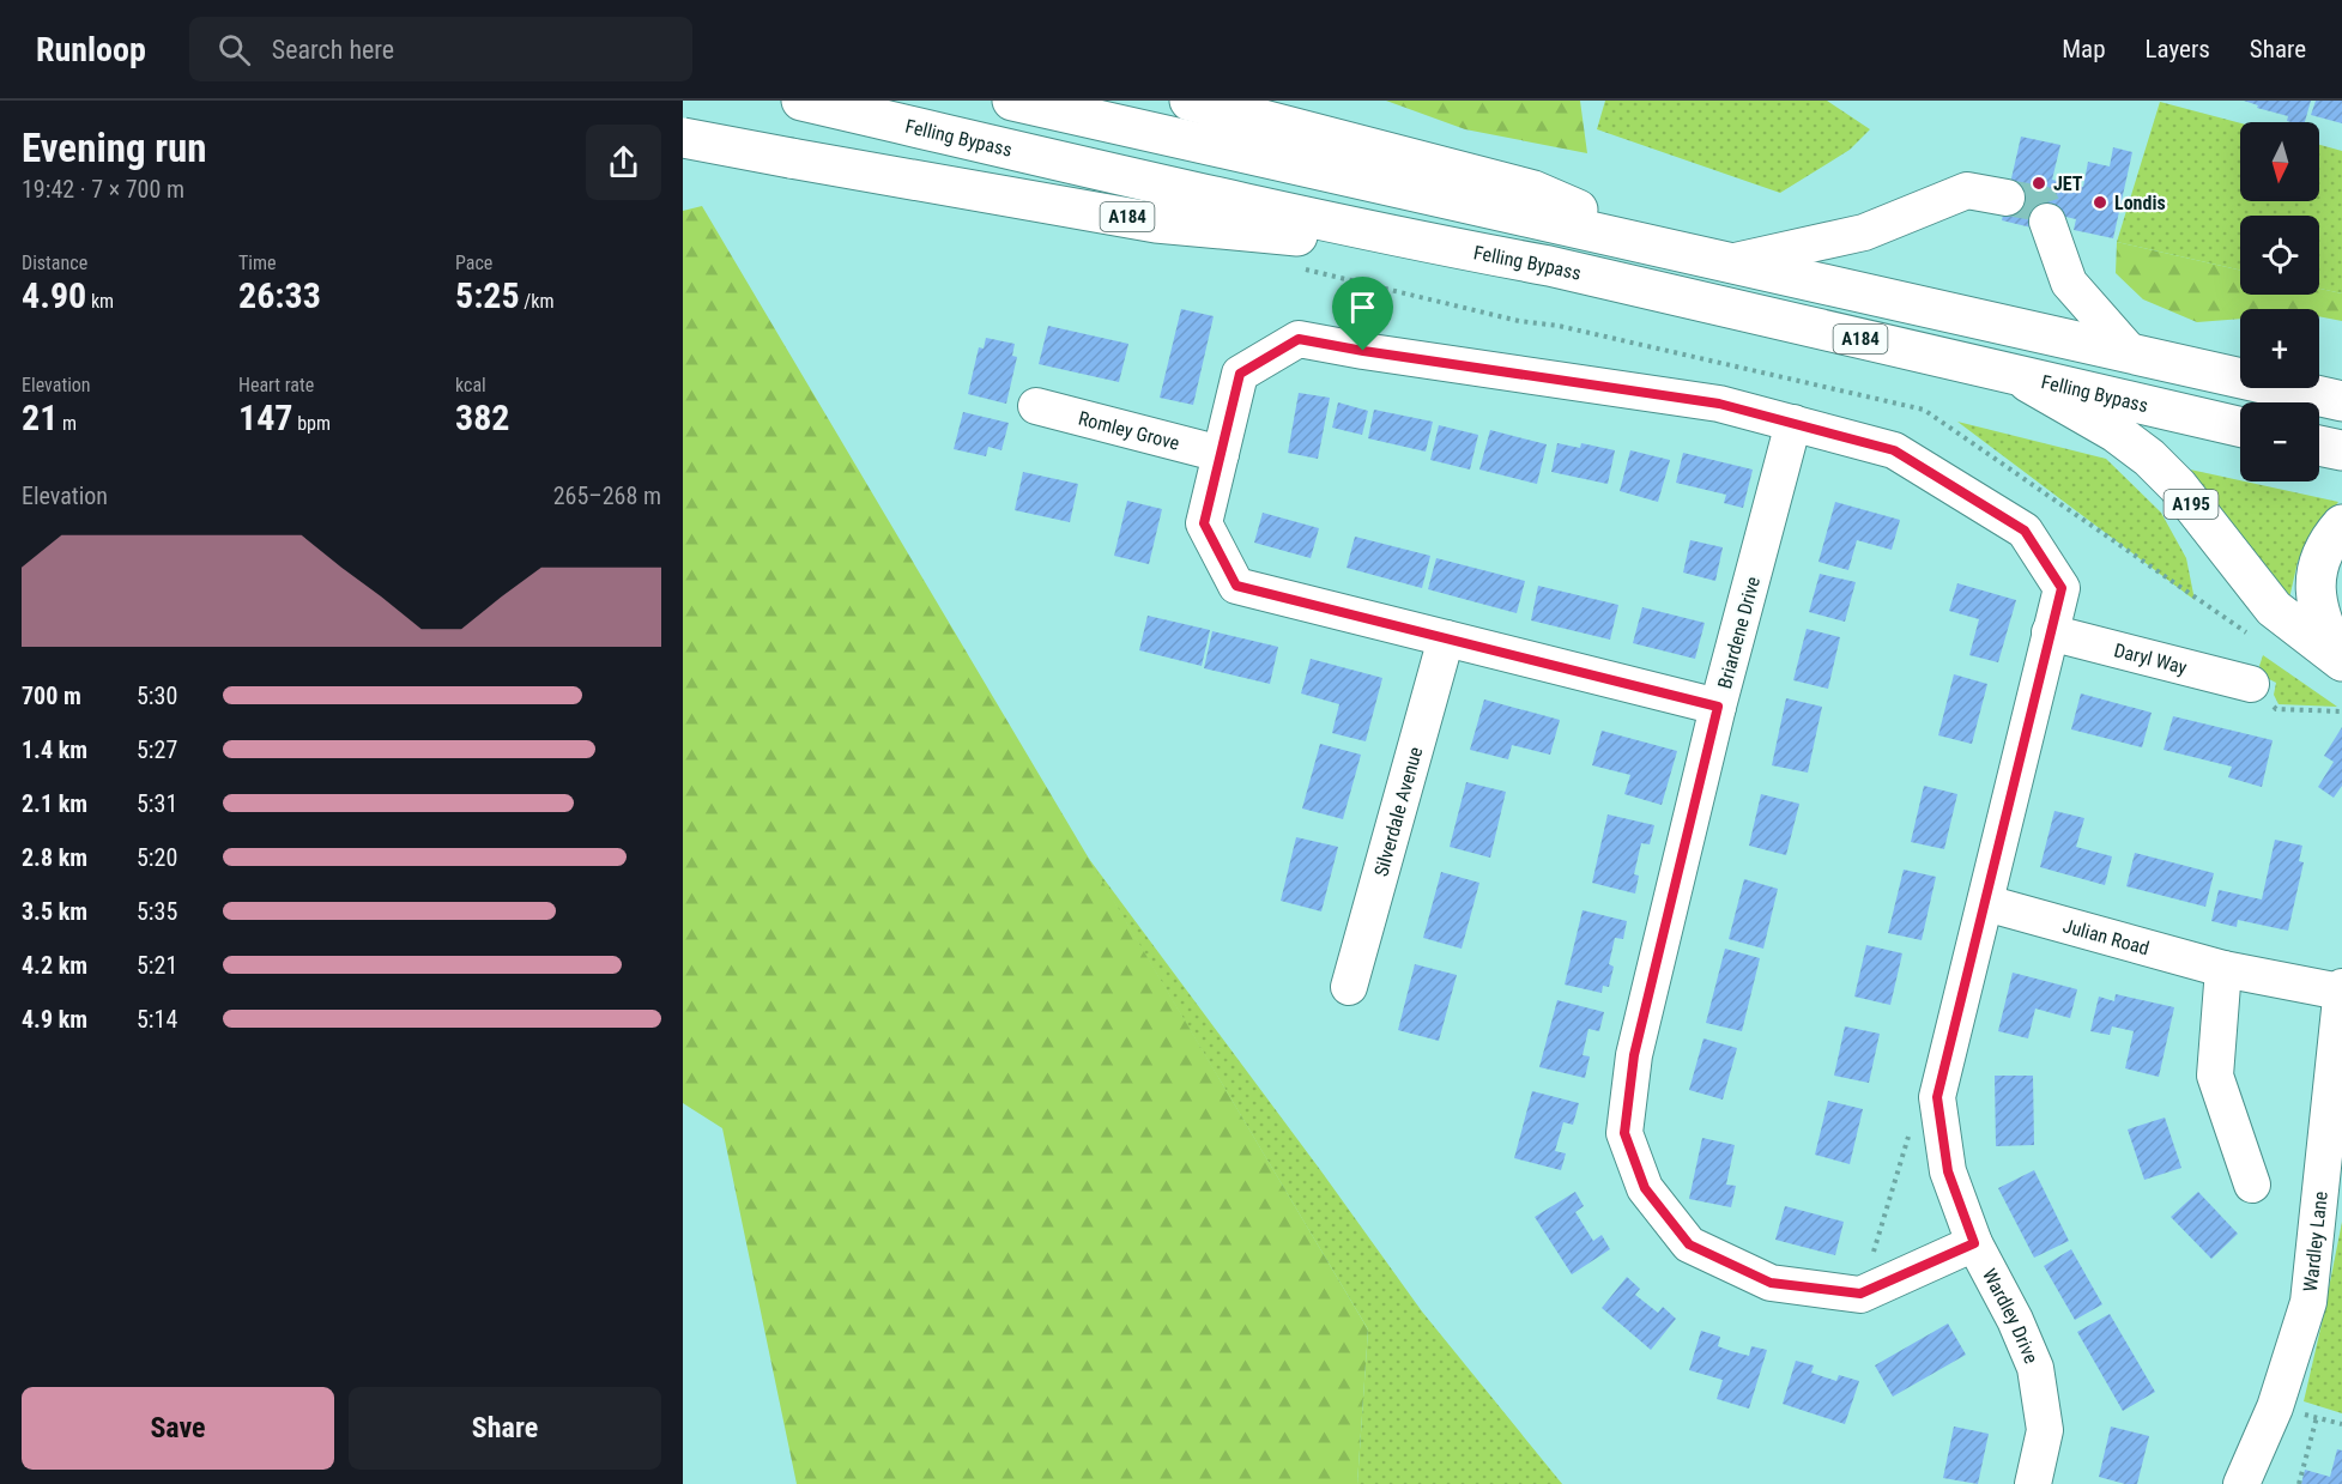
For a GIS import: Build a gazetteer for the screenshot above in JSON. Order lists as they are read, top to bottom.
{
  "streets": {
    "main road": ["Felling Bypass", "A184", "A195"],
    "street": [
      "Romley Grove",
      "Briardene Drive",
      "Daryl Way",
      "Silverdale Avenue",
      "Julian Road",
      "Wardley Lane",
      "Wardley Drive"
    ]
  },
  "crossings": [
    ["Felling Bypass", "A184"],
    ["Felling Bypass", "A195"],
    ["Romley Grove", "Wardley Drive"],
    ["Briardene Drive", "Wardley Drive"],
    ["Daryl Way", "Wardley Drive"],
    ["Silverdale Avenue", "Wardley Drive"],
    ["Julian Road", "Wardley Lane"],
    ["Julian Road", "Wardley Drive"]
  ],
  "places": ["JET", "Londis"],
  "north": "bottom",
  "page": {
    "header": "Runloop",
    "search": "Search here",
    "nav": ["Map", "Layers", "Share"],
    "heading": ["Evening run", "19:42 · 7 × 700 m"],
    "map_buttons": ["+", "−"],
    "stats": [
      ["Distance", "4.90 km"],
      ["Time", "26:33"],
      ["Pace", "5:25 /km"],
      ["Elevation", "21 m"],
      ["Heart rate", "147 bpm"],
      ["kcal", "382"]
    ],
    "chart": ["Elevation", "265–268 m"],
    "list": [
      {
        "name": "700 m",
        "note": "5:30"
      },
      {
        "name": "1.4 km",
        "note": "5:27"
      },
      {
        "name": "2.1 km",
        "note": "5:31"
      },
      {
        "name": "2.8 km",
        "note": "5:20"
      },
      {
        "name": "3.5 km",
        "note": "5:35"
      },
      {
        "name": "4.2 km",
        "note": "5:21"
      },
      {
        "name": "4.9 km",
        "note": "5:14"
      }
    ],
    "buttons": ["Save", "Share"]
  }
}
